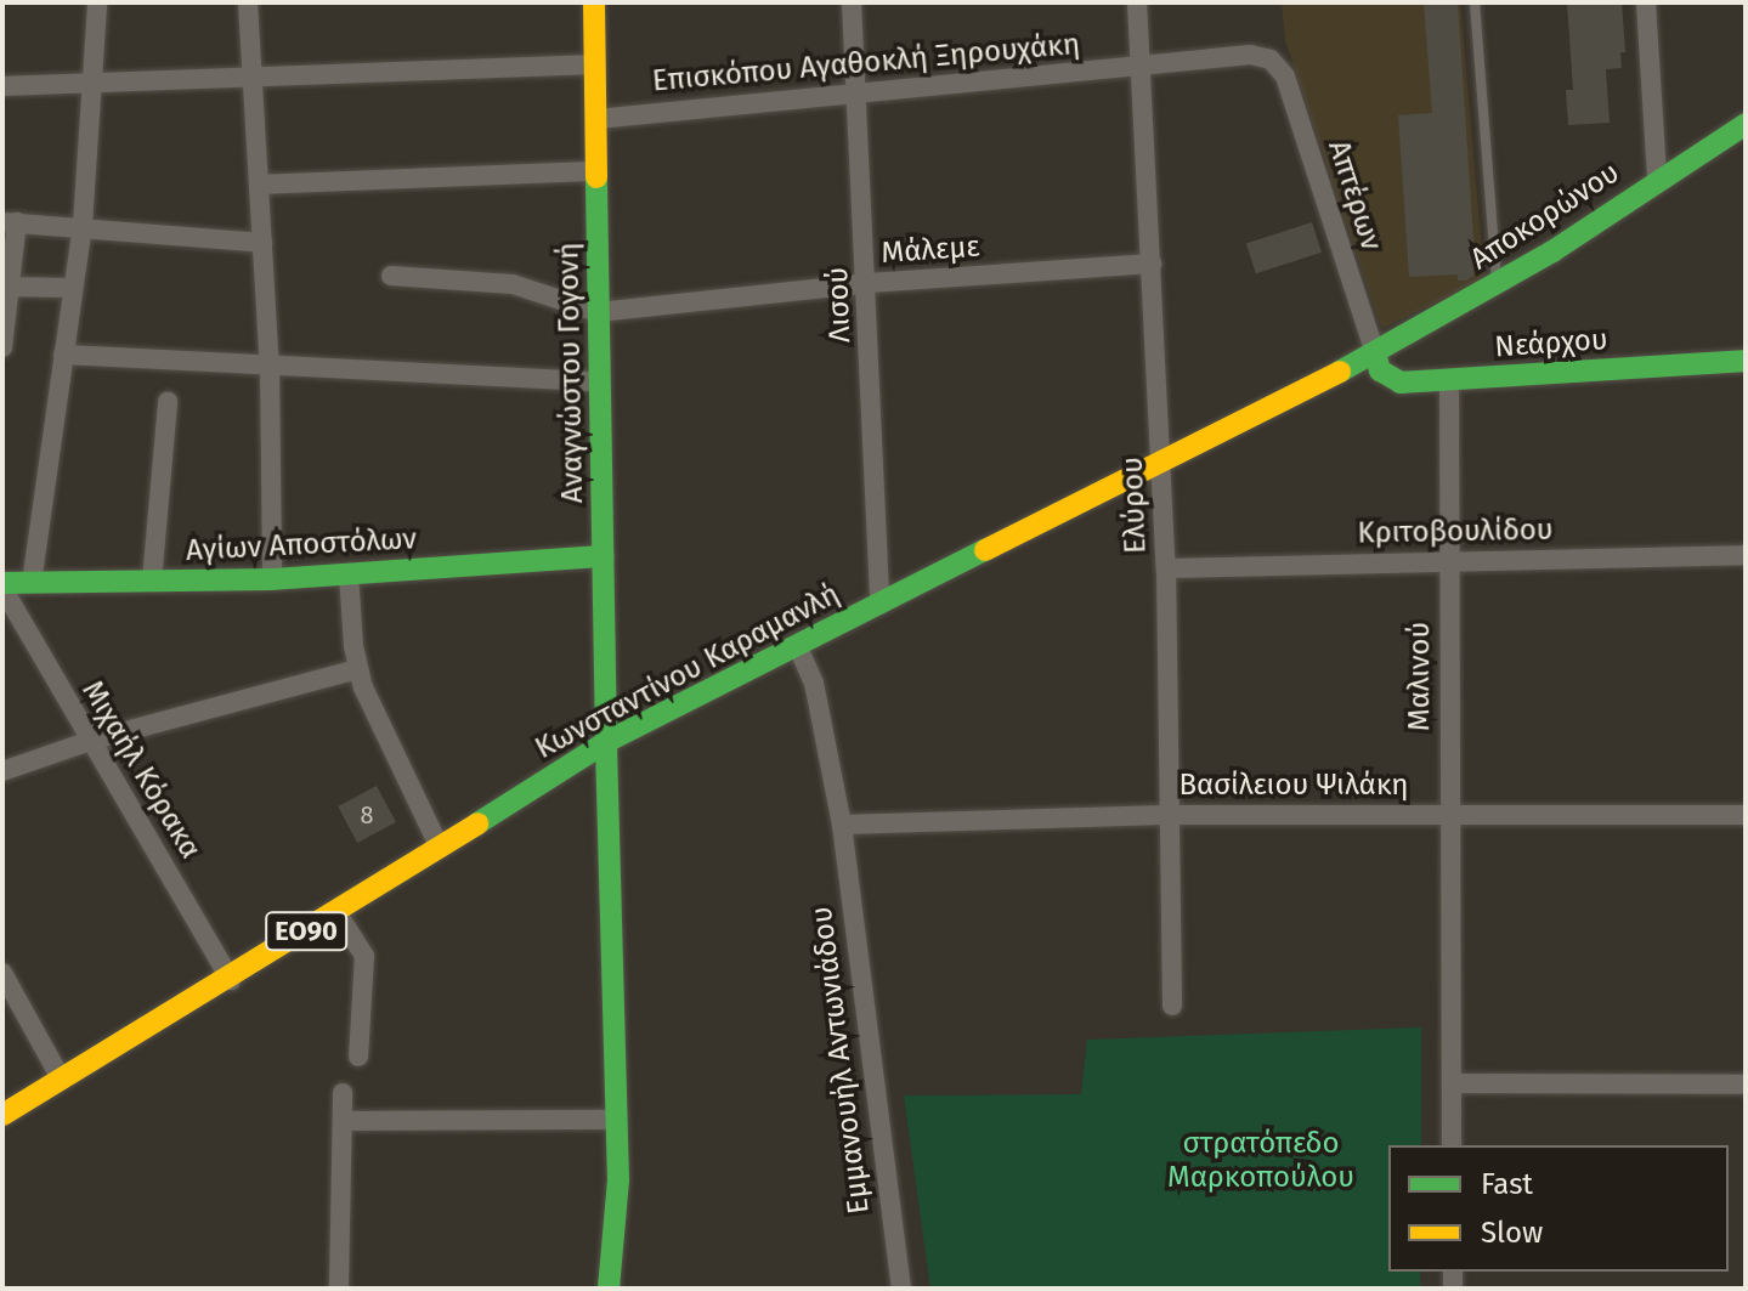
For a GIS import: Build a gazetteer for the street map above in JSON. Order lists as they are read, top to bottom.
{
  "streets": {
    "main road": [
      "Αποκορώνου",
      "Νεάρχου",
      "Αναγνώστου Γογονή",
      "Αγίων Αποστόλων",
      "Κωνσταντίνου Καραμανλή",
      "ΕΟ90"
    ],
    "street": [
      "Επισκόπου Αγαθοκλή Ξηρουχάκη",
      "Απτέρων",
      "Μάλεμε",
      "Λισού",
      "Ελύρου",
      "Κριτοβουλίδου",
      "Μαλινού",
      "Μιχαήλ Κόρακα",
      "Βασίλειου Ψιλάκη",
      "Εμμανουήλ Αντωνιάδου"
    ]
  },
  "crossings": [
    ["Επισκόπου Αγαθοκλή Ξηρουχάκη", "Απτέρων"],
    ["Επισκόπου Αγαθοκλή Ξηρουχάκη", "Λισού"],
    ["Επισκόπου Αγαθοκλή Ξηρουχάκη", "Αναγνώστου Γογονή"],
    ["Επισκόπου Αγαθοκλή Ξηρουχάκη", "Ελύρου"],
    ["Απτέρων", "Αποκορώνου"],
    ["Απτέρων", "Νεάρχου"],
    ["Απτέρων", "Κωνσταντίνου Καραμανλή"],
    ["Αποκορώνου", "Νεάρχου"],
    ["Αποκορώνου", "Κωνσταντίνου Καραμανλή"],
    ["Μάλεμε", "Λισού"],
    ["Μάλεμε", "Αναγνώστου Γογονή"],
    ["Μάλεμε", "Ελύρου"],
    ["Λισού", "Κωνσταντίνου Καραμανλή"],
    ["Νεάρχου", "Κωνσταντίνου Καραμανλή"],
    ["Νεάρχου", "Μαλινού"],
    ["Αναγνώστου Γογονή", "Αγίων Αποστόλων"],
    ["Αναγνώστου Γογονή", "Κωνσταντίνου Καραμανλή"],
    ["Ελύρου", "Κριτοβουλίδου"],
    ["Ελύρου", "Κωνσταντίνου Καραμανλή"],
    ["Ελύρου", "Βασίλειου Ψιλάκη"],
    ["Κριτοβουλίδου", "Μαλινού"],
    ["Αγίων Αποστόλων", "Μιχαήλ Κόρακα"],
    ["Κωνσταντίνου Καραμανλή", "Μιχαήλ Κόρακα"],
    ["Κωνσταντίνου Καραμανλή", "Εμμανουήλ Αντωνιάδου"],
    ["Μαλινού", "Βασίλειου Ψιλάκη"],
    ["Βασίλειου Ψιλάκη", "Εμμανουήλ Αντωνιάδου"]
  ],
  "parks": ["στρατόπεδο Μαρκοπούλου"],
  "house_numbers": ["8"],
  "legend": ["Fast", "Slow"]
}
